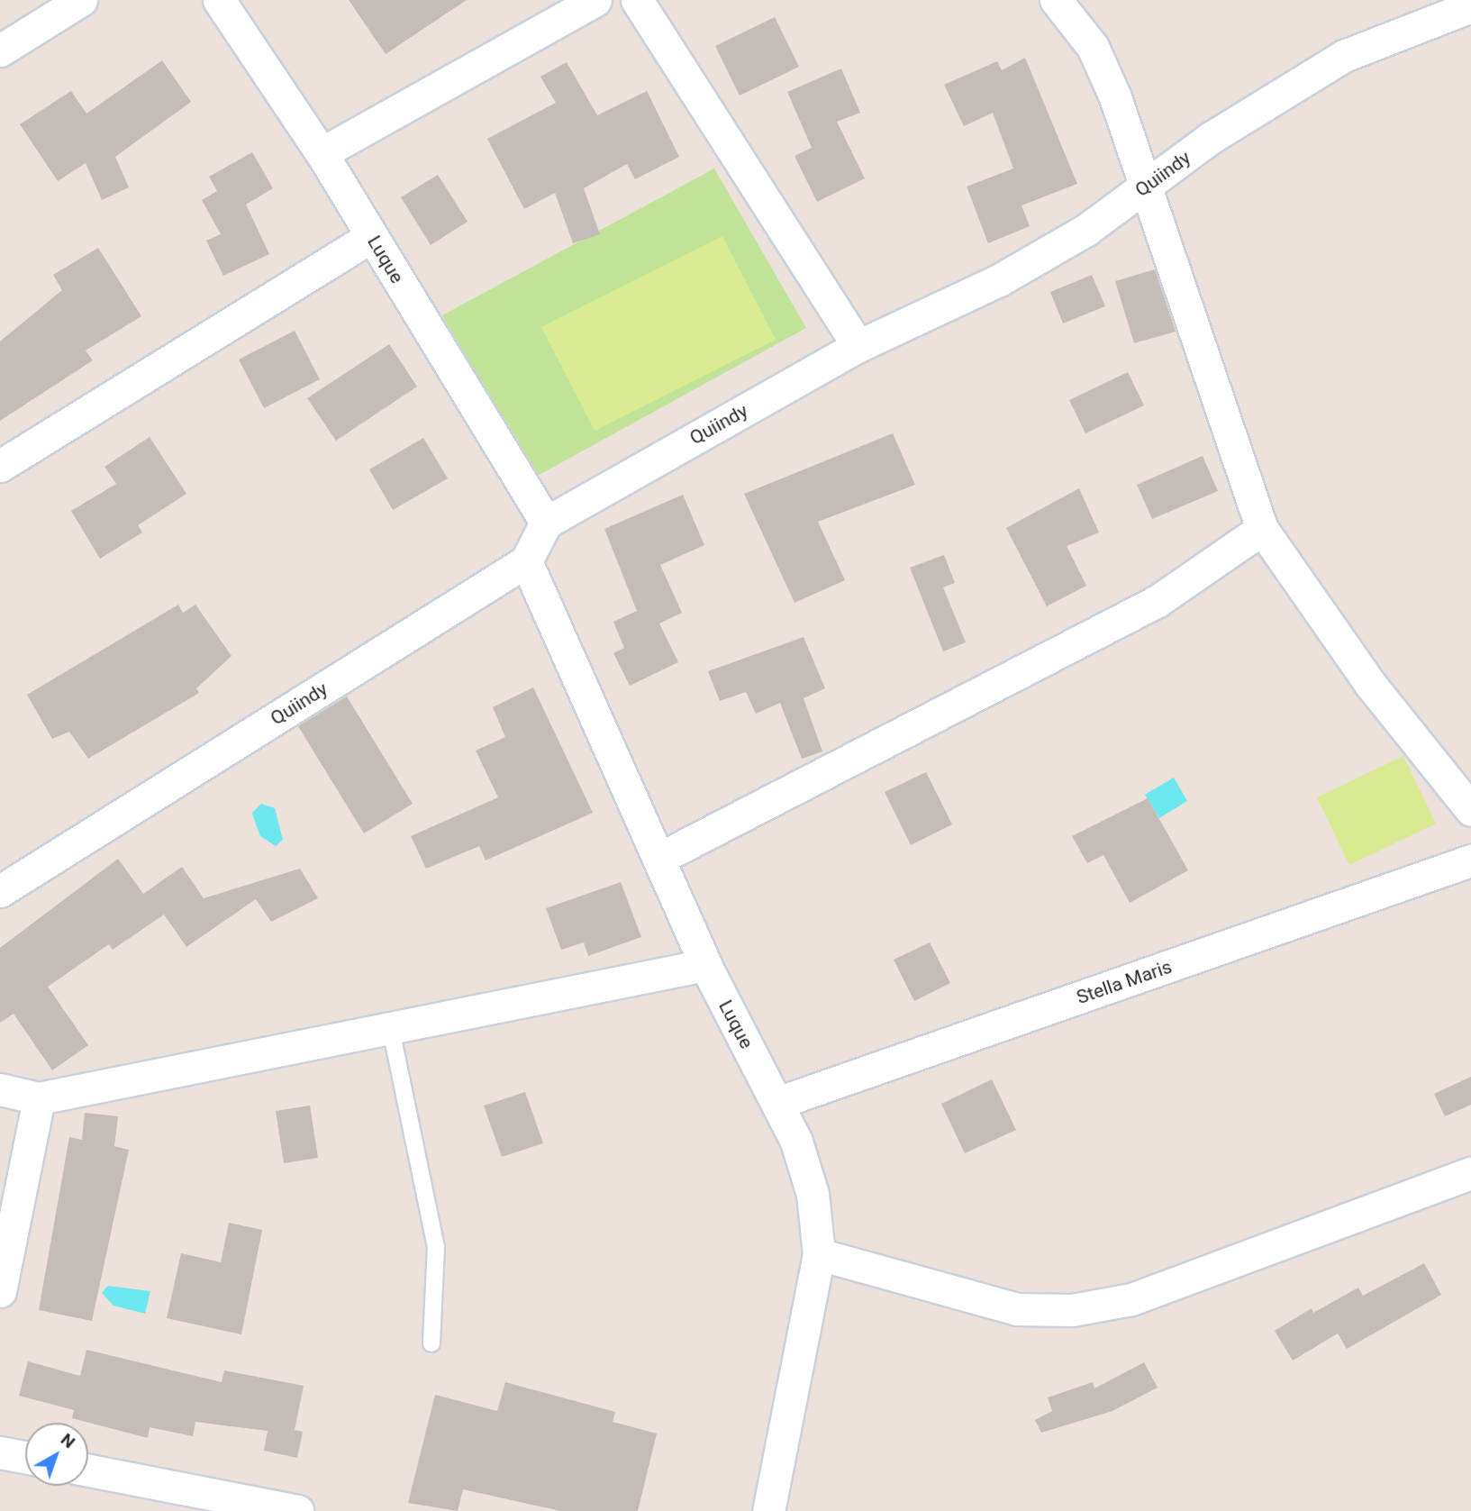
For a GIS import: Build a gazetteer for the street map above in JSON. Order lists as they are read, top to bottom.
{
  "streets": {
    "street": ["Quiindy", "Luque", "Stella Maris"]
  },
  "crossings": [
    ["Quiindy", "Luque"],
    ["Luque", "Stella Maris"]
  ],
  "north": "top right"
}
